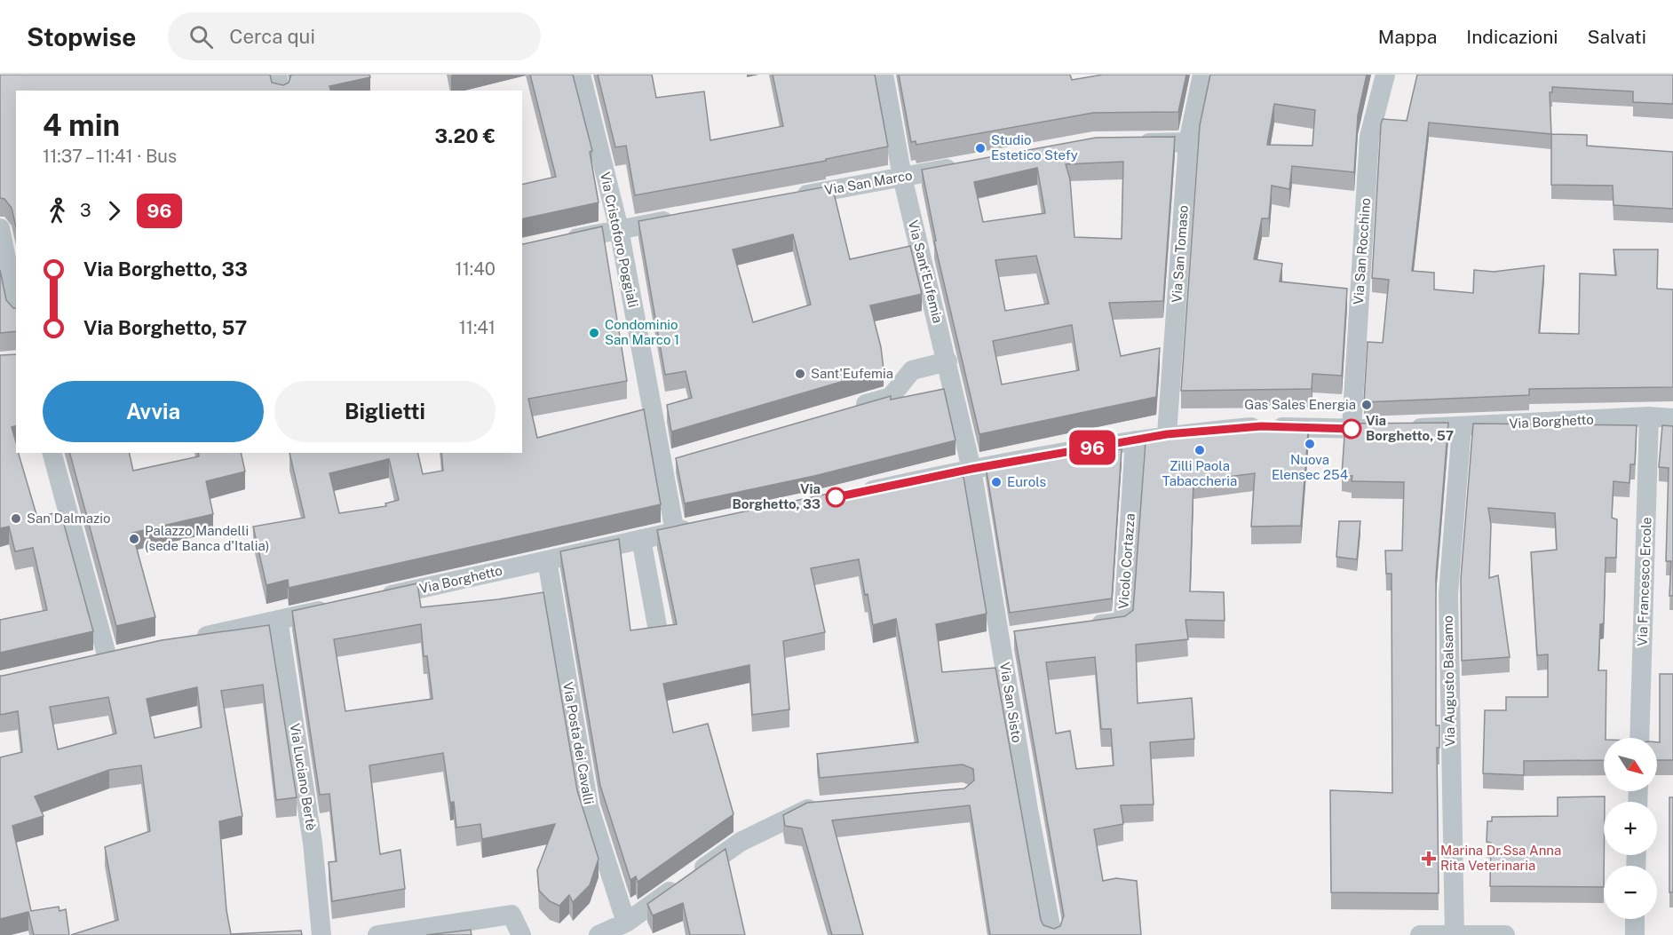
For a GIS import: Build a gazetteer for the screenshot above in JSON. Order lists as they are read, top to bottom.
{
  "streets": {
    "street": [
      "Via San Marco",
      "Via Cristoforo Poggiali",
      "Via San Rocchino",
      "Via San Tomaso",
      "Via Sant'Eufemia",
      "Via Borghetto",
      "Vicolo Cortazza",
      "Via Francesco Ercole",
      "Via Augusto Balsamo",
      "Via San Sisto",
      "Via Posta dei Cavalli",
      "Via Luciano Bertè"
    ]
  },
  "crossings": [
    ["Via San Marco", "Via Sant'Eufemia"],
    ["Via Cristoforo Poggiali", "Via Borghetto"],
    ["Via San Rocchino", "Via Borghetto"],
    ["Via San Tomaso", "Via Borghetto"],
    ["Via Sant'Eufemia", "Via Borghetto"],
    ["Via Sant'Eufemia", "Via San Sisto"],
    ["Via Borghetto", "Vicolo Cortazza"],
    ["Via Borghetto", "Via Francesco Ercole"],
    ["Via Borghetto", "Via Augusto Balsamo"],
    ["Via Borghetto", "Via San Sisto"],
    ["Via Borghetto", "Via Posta dei Cavalli"]
  ],
  "places": {
    "other": [
      "Studio Estetico Stefy",
      "Condominio San Marco 1",
      "Sant'Eufemia",
      "Gas Sales Energia",
      "Via Borghetto, 57",
      "Nuova Elensec 254",
      "Zilli Paola Tabaccheria",
      "Eurols",
      "Via Borghetto, 33",
      "San Dalmazio",
      "Palazzo Mandelli (sede Banca d'Italia)"
    ],
    "health": ["Marina Dr.Ssa Anna Rita Veterinaria"]
  },
  "lines": ["bus line 96"],
  "north": "bottom right",
  "page": {
    "header": "Stopwise",
    "search": "Cerca qui",
    "nav": ["Mappa", "Indicazioni", "Salvati"],
    "on_map": "96",
    "heading": ["4 min", "11:37 – 11:41 · Bus", "3.20 €"],
    "legs": ["3", "96"],
    "list": [
      {
        "name": "Via Borghetto, 33",
        "value": "11:40"
      },
      {
        "name": "Via Borghetto, 57",
        "value": "11:41"
      }
    ],
    "buttons": ["Avvia", "Biglietti"],
    "map_buttons": ["+", "−"]
  }
}
